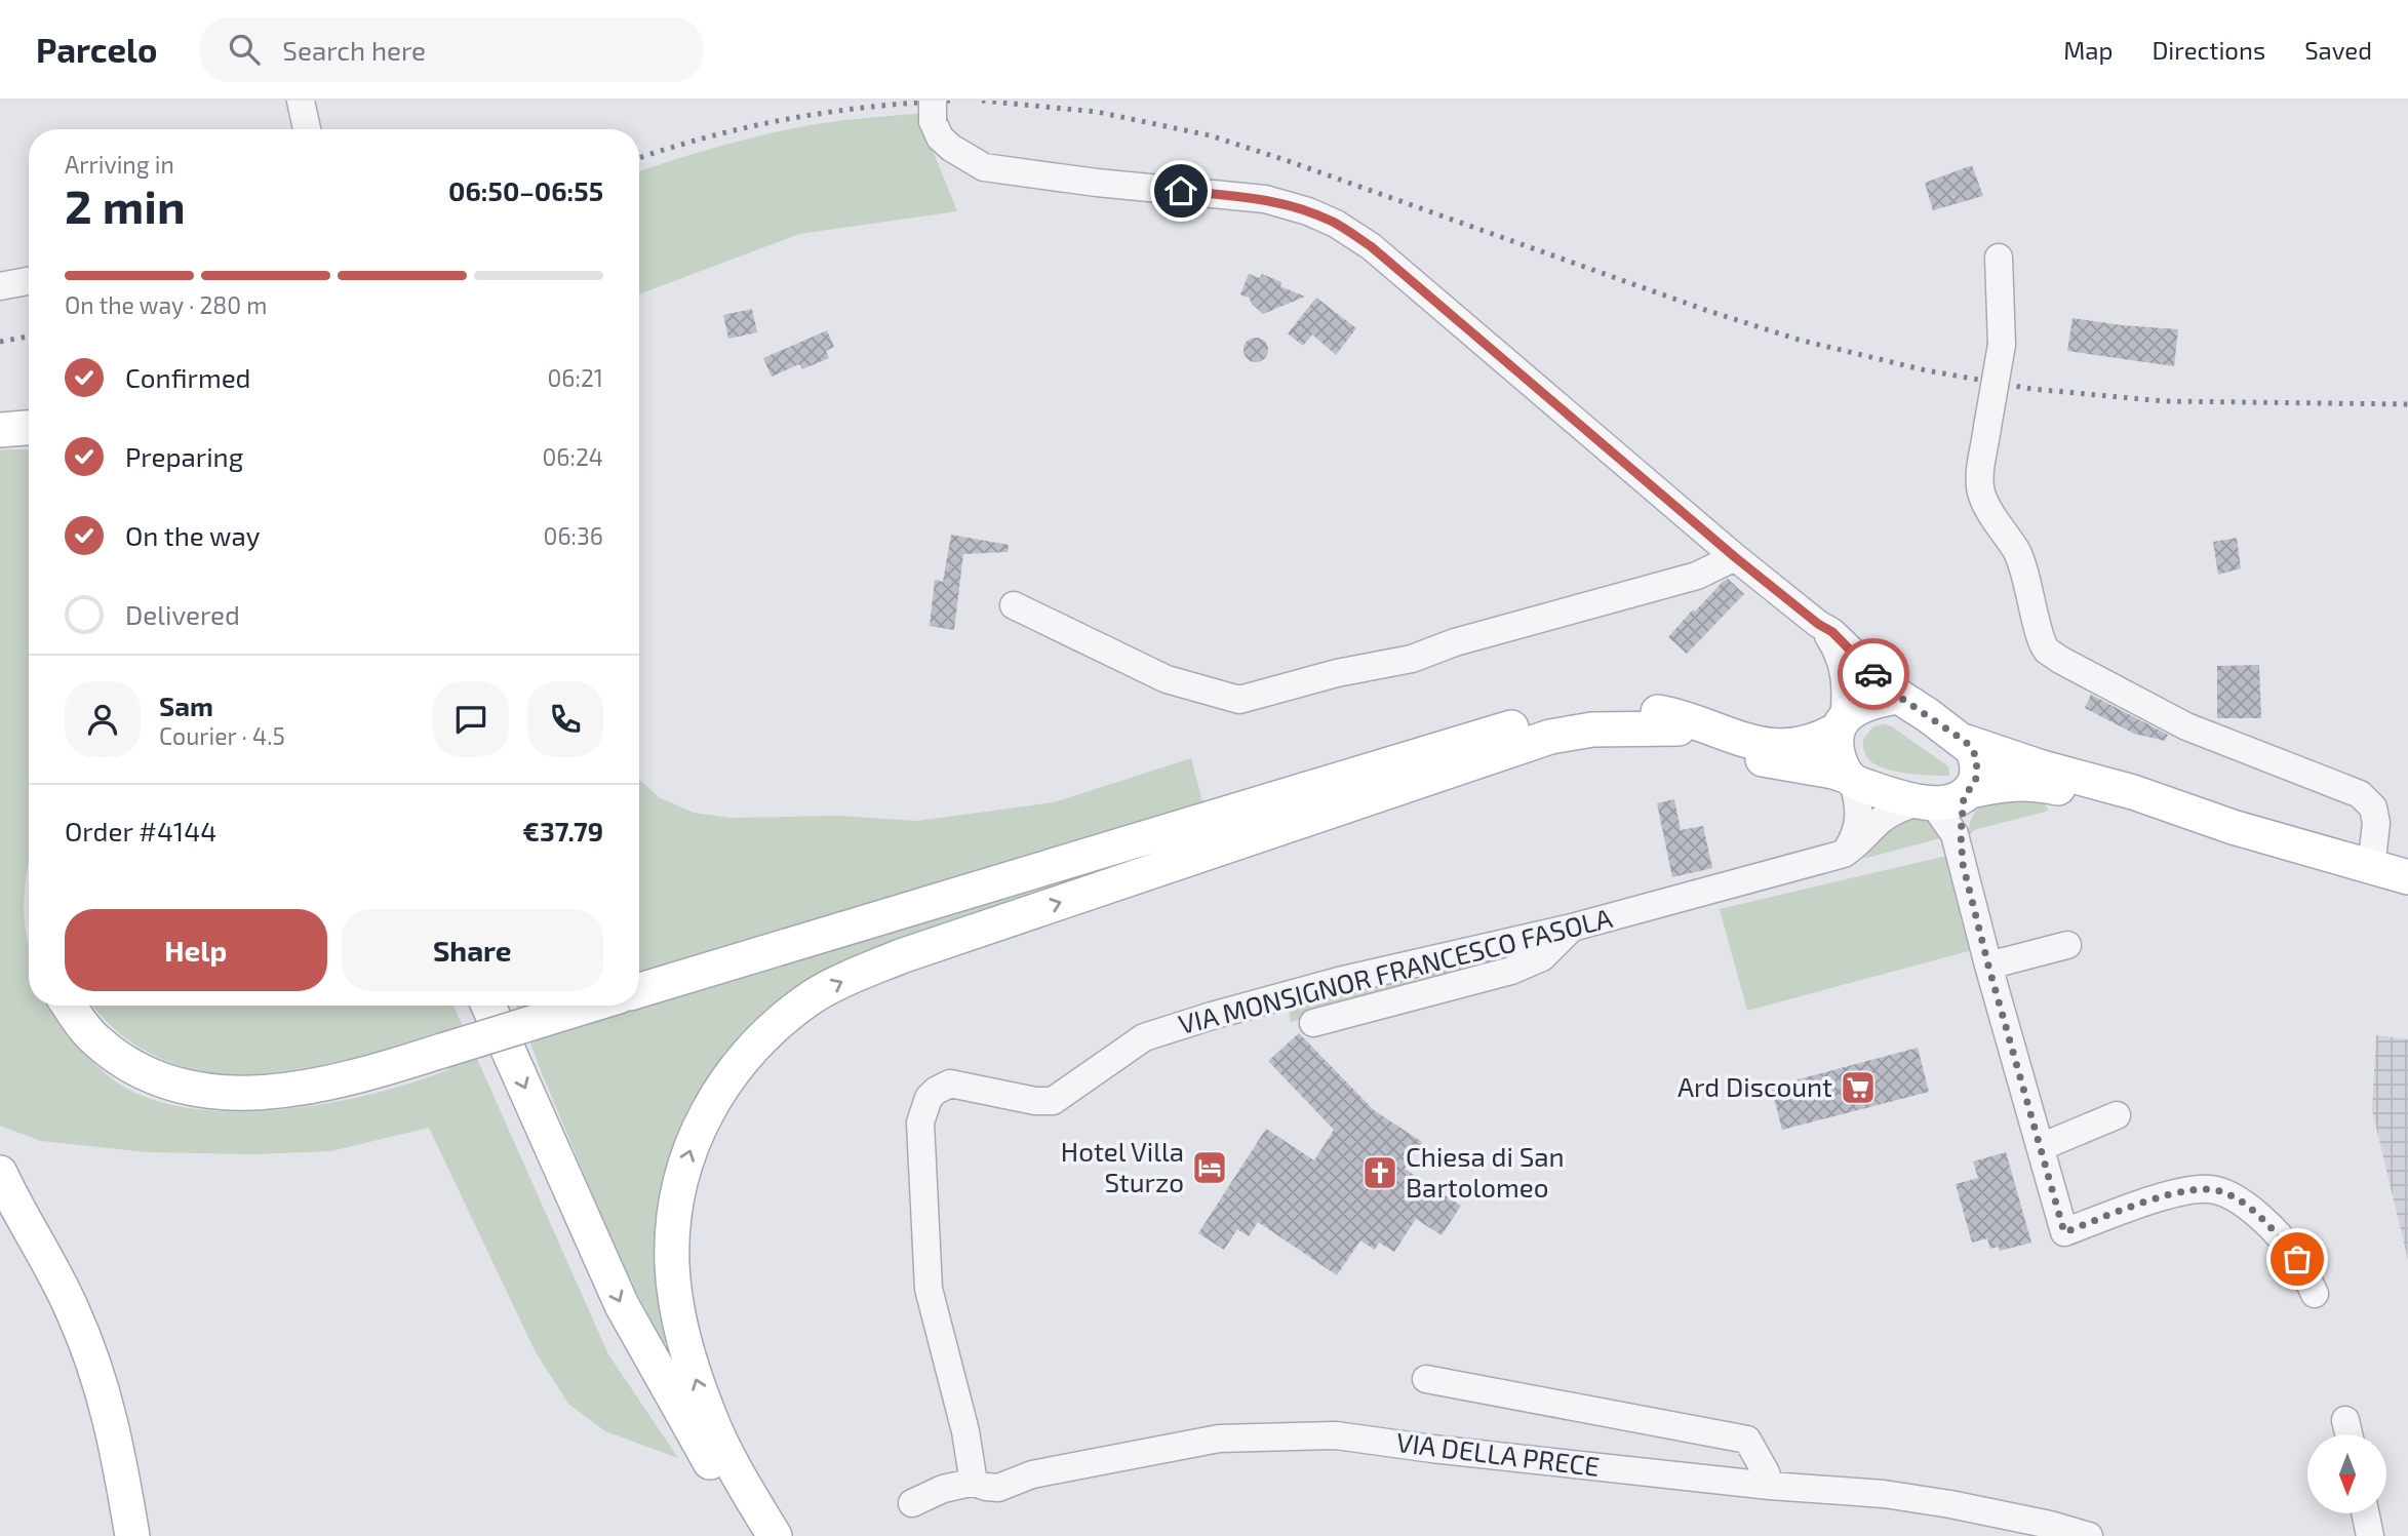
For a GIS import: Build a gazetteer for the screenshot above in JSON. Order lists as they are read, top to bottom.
{
  "streets": {
    "street": ["VIA MONSIGNOR FRANCESCO FASOLA", "VIA DELLA PRECE"]
  },
  "crossings": [
    ["VIA MONSIGNOR FRANCESCO FASOLA", "VIA DELLA PRECE"]
  ],
  "places": {
    "supermarket": ["Ard Discount"],
    "hotel": ["Hotel Villa Sturzo"],
    "church": ["Chiesa di San Bartolomeo"]
  },
  "north": "bottom",
  "page": {
    "header": "Parcelo",
    "search": "Search here",
    "nav": ["Map", "Directions", "Saved"],
    "heading": ["2 min", "Arriving in", "06:50–06:55"],
    "panel": [
      "Sam",
      "Courier · 4.5",
      "Order #4144",
      "€37.79"
    ],
    "bar": "On the way · 280 m",
    "list": [
      ["Confirmed", "06:21"],
      ["Preparing", "06:24"],
      ["On the way", "06:36"],
      "Delivered"
    ],
    "buttons": ["Help", "Share"]
  }
}
